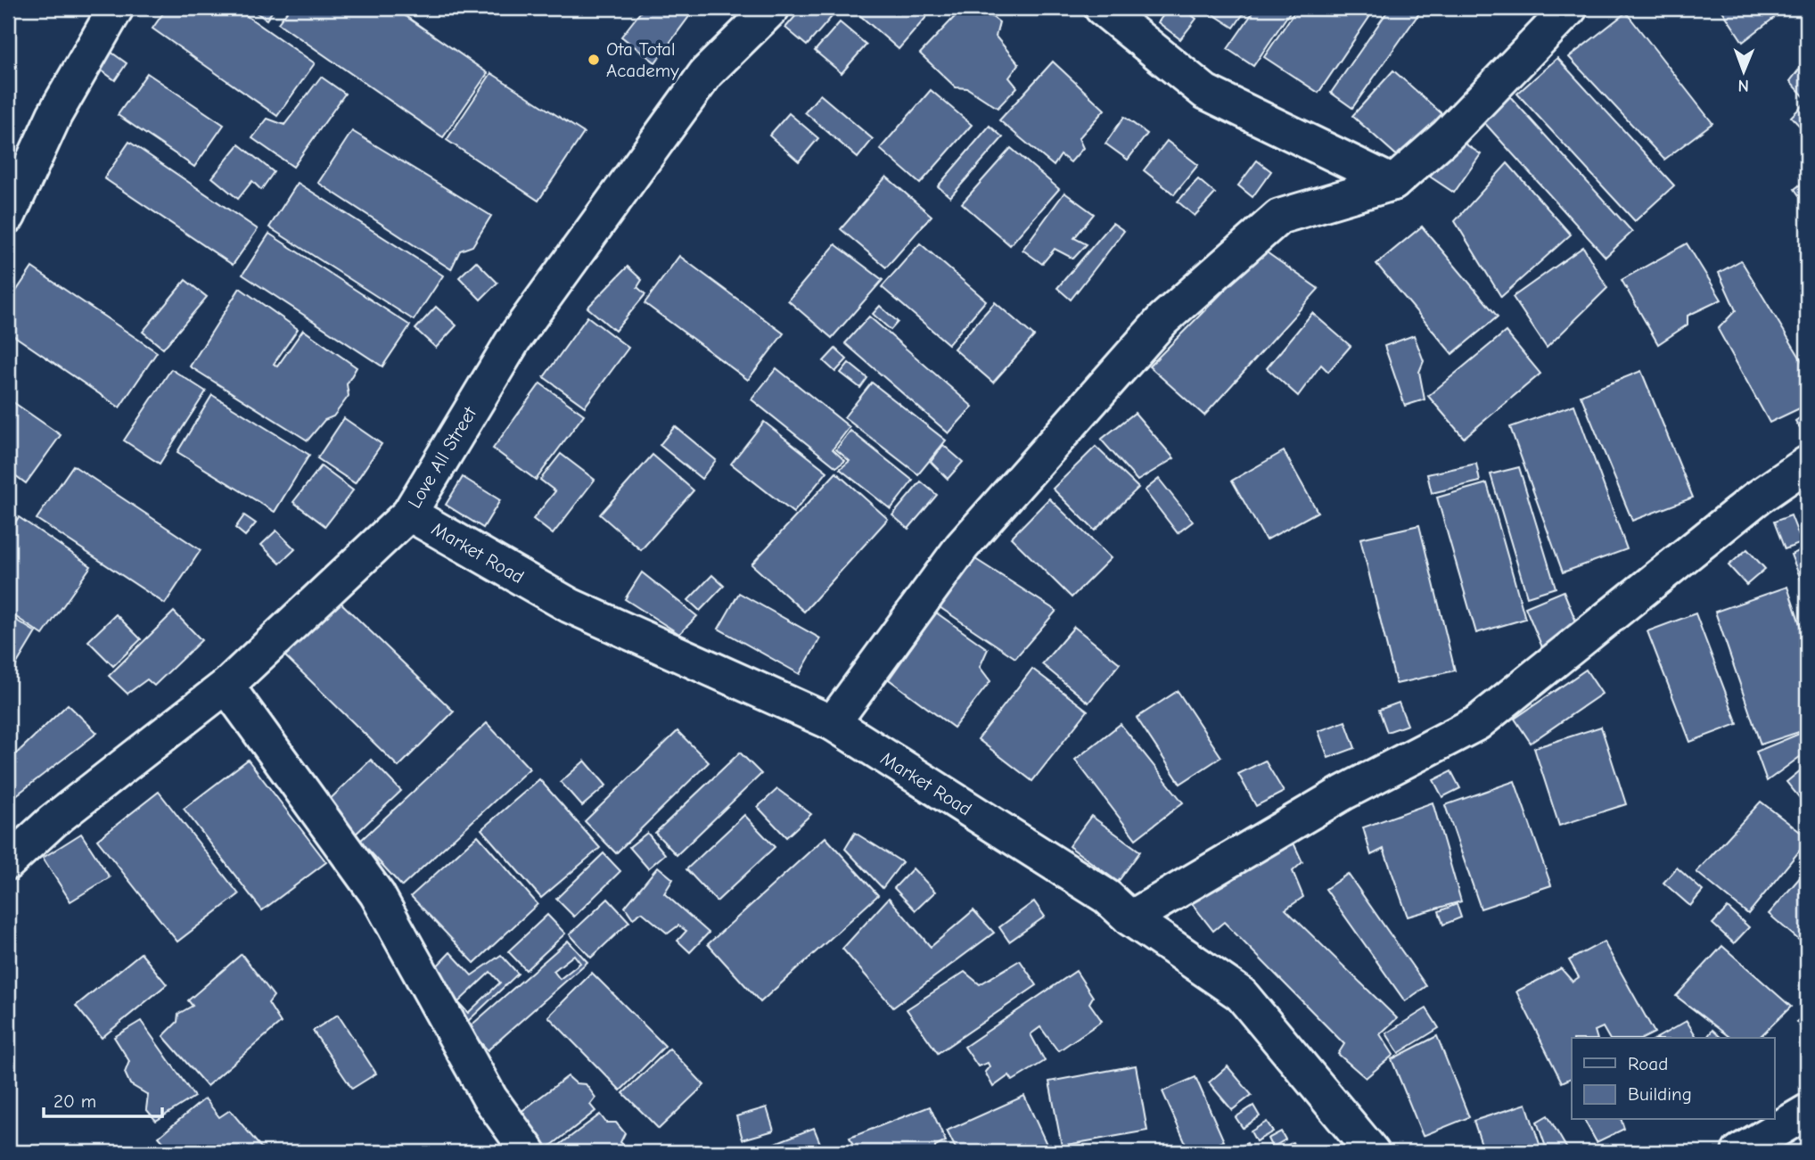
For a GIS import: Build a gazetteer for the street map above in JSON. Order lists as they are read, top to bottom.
{
  "streets": {
    "street": ["Love All Street", "Market Road"]
  },
  "crossings": [
    ["Love All Street", "Market Road"]
  ],
  "places": ["Ota Total Academy"],
  "legend": ["Road", "Building"],
  "scale_bar": "20 m",
  "north": "bottom"
}
